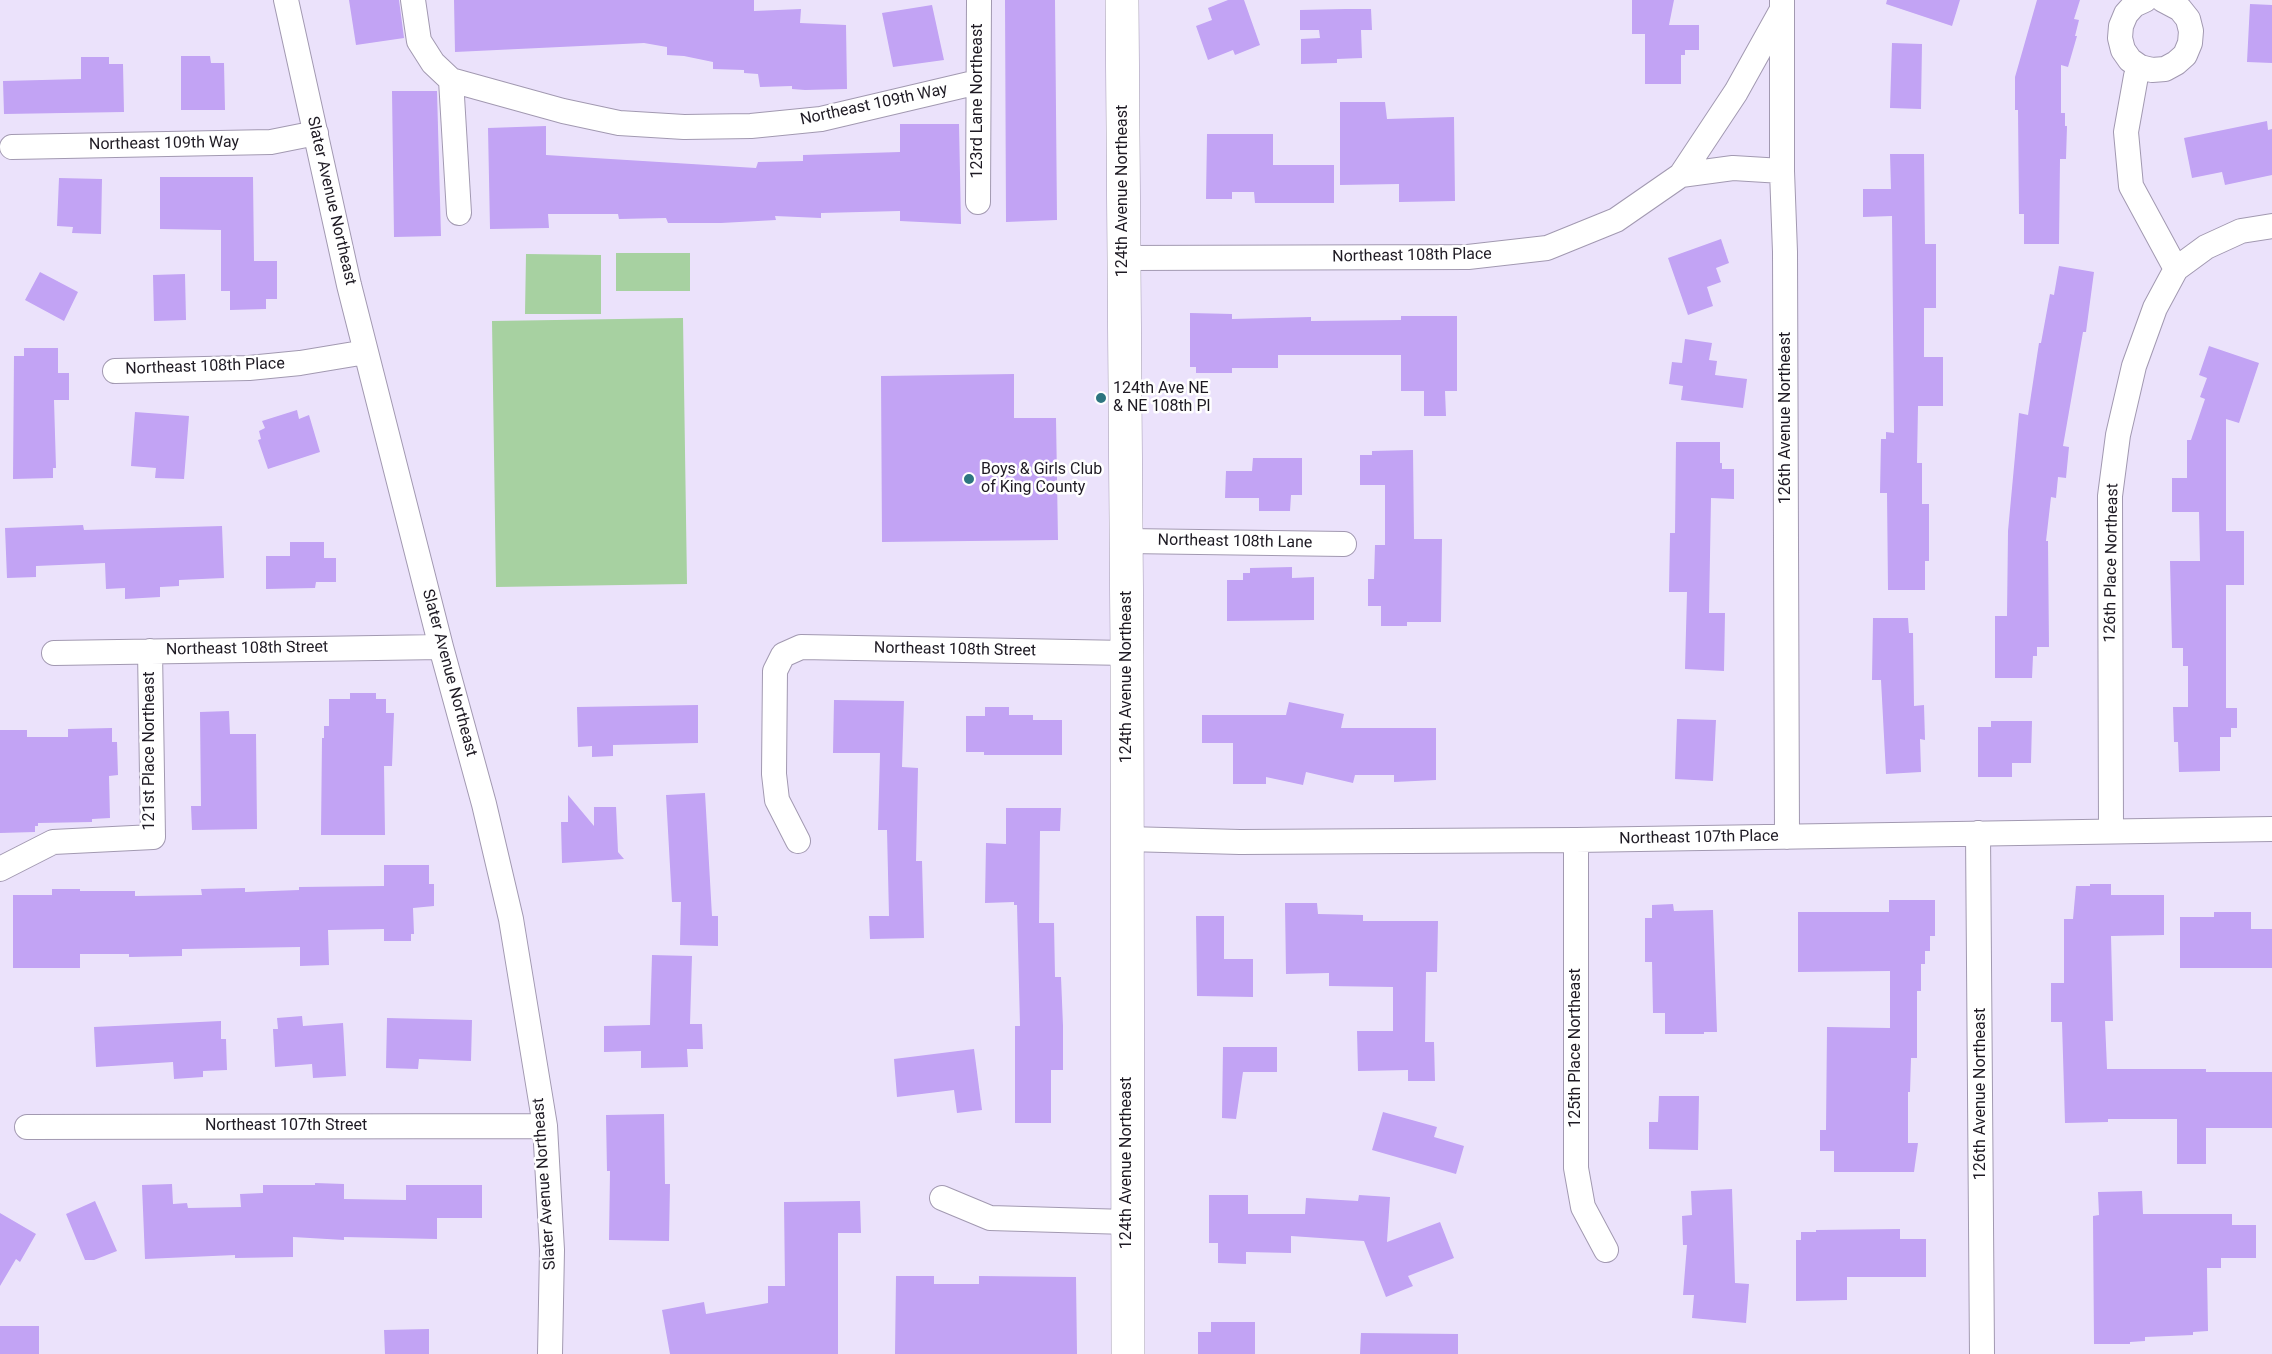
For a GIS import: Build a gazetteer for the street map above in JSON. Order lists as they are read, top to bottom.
{
  "streets": {
    "main road": ["124th Avenue Northeast"],
    "street": [
      "123rd Lane Northeast",
      "Northeast 109th Way",
      "Slater Avenue Northeast",
      "Northeast 108th Place",
      "126th Avenue Northeast",
      "Northeast 108th Lane",
      "126th Place Northeast",
      "Northeast 108th Street",
      "121st Place Northeast",
      "Northeast 107th Place",
      "125th Place Northeast",
      "Northeast 107th Street"
    ]
  },
  "crossings": [
    ["123rd Lane Northeast", "Northeast 109th Way"],
    ["Northeast 109th Way", "Slater Avenue Northeast"],
    ["124th Avenue Northeast", "Northeast 108th Place"],
    ["124th Avenue Northeast", "Northeast 108th Lane"],
    ["124th Avenue Northeast", "Northeast 108th Street"],
    ["124th Avenue Northeast", "Northeast 107th Place"],
    ["Slater Avenue Northeast", "Northeast 108th Place"],
    ["Slater Avenue Northeast", "Northeast 108th Street"],
    ["Slater Avenue Northeast", "Northeast 107th Street"],
    ["Northeast 108th Place", "126th Avenue Northeast"],
    ["126th Avenue Northeast", "Northeast 107th Place"],
    ["126th Place Northeast", "Northeast 107th Place"],
    ["Northeast 108th Street", "121st Place Northeast"],
    ["Northeast 107th Place", "125th Place Northeast"]
  ],
  "places": ["124th Ave NE & NE 108th Pl", "Boys & Girls Club of King County"]
}
